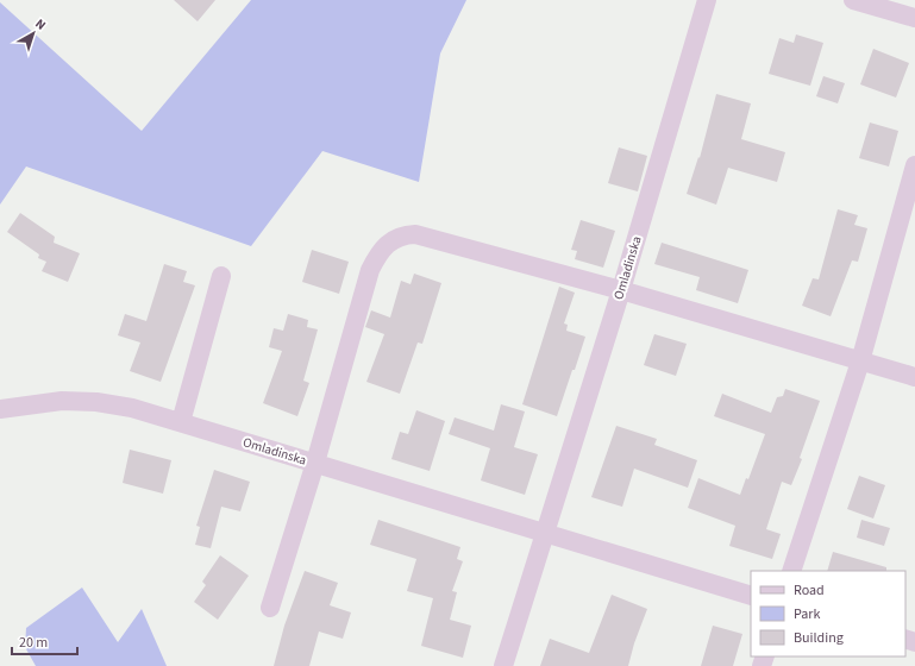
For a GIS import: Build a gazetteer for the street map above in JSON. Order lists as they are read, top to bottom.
{
  "streets": {
    "street": ["Omladinska"]
  },
  "legend": ["Road", "Park", "Building"],
  "scale_bar": "20 m",
  "north": "top right"
}
